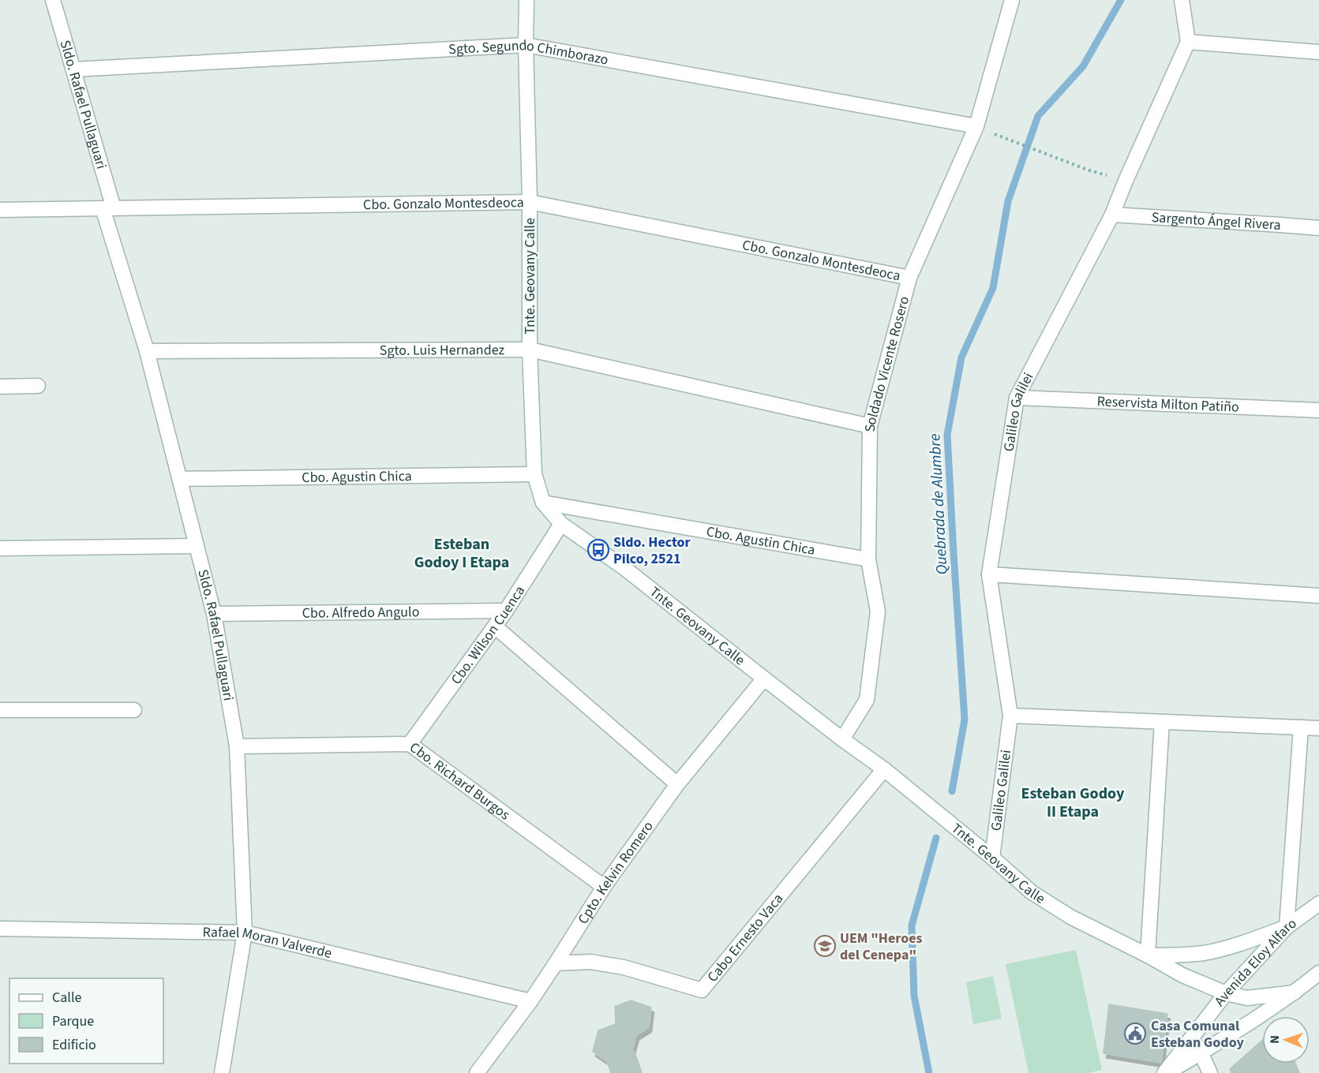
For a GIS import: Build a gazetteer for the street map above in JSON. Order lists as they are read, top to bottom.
{
  "streets": {
    "street": [
      "Sgto. Segundo Chimborazo",
      "Sldo. Rafael Pullaguari",
      "Cbo. Gonzalo Montesdeoca",
      "Sargento Ángel Rivera",
      "Tnte. Geovany Calle",
      "Sgto. Luis Hernandez",
      "Soldado Vicente Rosero",
      "Reservista Milton Patiño",
      "Galileo Galilei",
      "Cbo. Agustin Chica",
      "Cbo. Alfredo Angulo",
      "Cbo. Wilson Cuenca",
      "Cbo. Richard Burgos",
      "Cpto. Kelvin Romero",
      "Cabo Ernesto Vaca",
      "Rafael Moran Valverde",
      "Avenida Eloy Alfaro"
    ]
  },
  "crossings": [
    ["Sgto. Segundo Chimborazo", "Sldo. Rafael Pullaguari"],
    ["Sgto. Segundo Chimborazo", "Tnte. Geovany Calle"],
    ["Sgto. Segundo Chimborazo", "Soldado Vicente Rosero"],
    ["Sldo. Rafael Pullaguari", "Cbo. Gonzalo Montesdeoca"],
    ["Sldo. Rafael Pullaguari", "Sgto. Luis Hernandez"],
    ["Sldo. Rafael Pullaguari", "Cbo. Agustin Chica"],
    ["Sldo. Rafael Pullaguari", "Cbo. Alfredo Angulo"],
    ["Sldo. Rafael Pullaguari", "Cbo. Richard Burgos"],
    ["Sldo. Rafael Pullaguari", "Rafael Moran Valverde"],
    ["Cbo. Gonzalo Montesdeoca", "Tnte. Geovany Calle"],
    ["Cbo. Gonzalo Montesdeoca", "Soldado Vicente Rosero"],
    ["Sargento Ángel Rivera", "Galileo Galilei"],
    ["Tnte. Geovany Calle", "Sgto. Luis Hernandez"],
    ["Tnte. Geovany Calle", "Soldado Vicente Rosero"],
    ["Tnte. Geovany Calle", "Galileo Galilei"],
    ["Tnte. Geovany Calle", "Cbo. Agustin Chica"],
    ["Tnte. Geovany Calle", "Cbo. Wilson Cuenca"],
    ["Tnte. Geovany Calle", "Cpto. Kelvin Romero"],
    ["Tnte. Geovany Calle", "Cabo Ernesto Vaca"],
    ["Tnte. Geovany Calle", "Avenida Eloy Alfaro"],
    ["Sgto. Luis Hernandez", "Soldado Vicente Rosero"],
    ["Soldado Vicente Rosero", "Cbo. Agustin Chica"],
    ["Reservista Milton Patiño", "Galileo Galilei"],
    ["Cbo. Alfredo Angulo", "Cbo. Wilson Cuenca"],
    ["Cbo. Wilson Cuenca", "Cbo. Richard Burgos"],
    ["Cbo. Richard Burgos", "Cpto. Kelvin Romero"],
    ["Cpto. Kelvin Romero", "Cabo Ernesto Vaca"],
    ["Cpto. Kelvin Romero", "Rafael Moran Valverde"]
  ],
  "districts": ["Esteban Godoy I Etapa", "Esteban Godoy II Etapa"],
  "water": ["Quebrada de Alumbre"],
  "places": {
    "bus stop": ["Sldo. Hector Pilco, 2521"],
    "school or university": ["UEM \"Heroes del Cenepa\""],
    "public building": ["Casa Comunal Esteban Godoy"]
  },
  "legend": ["Calle", "Parque", "Edificio"],
  "north": "left"
}
